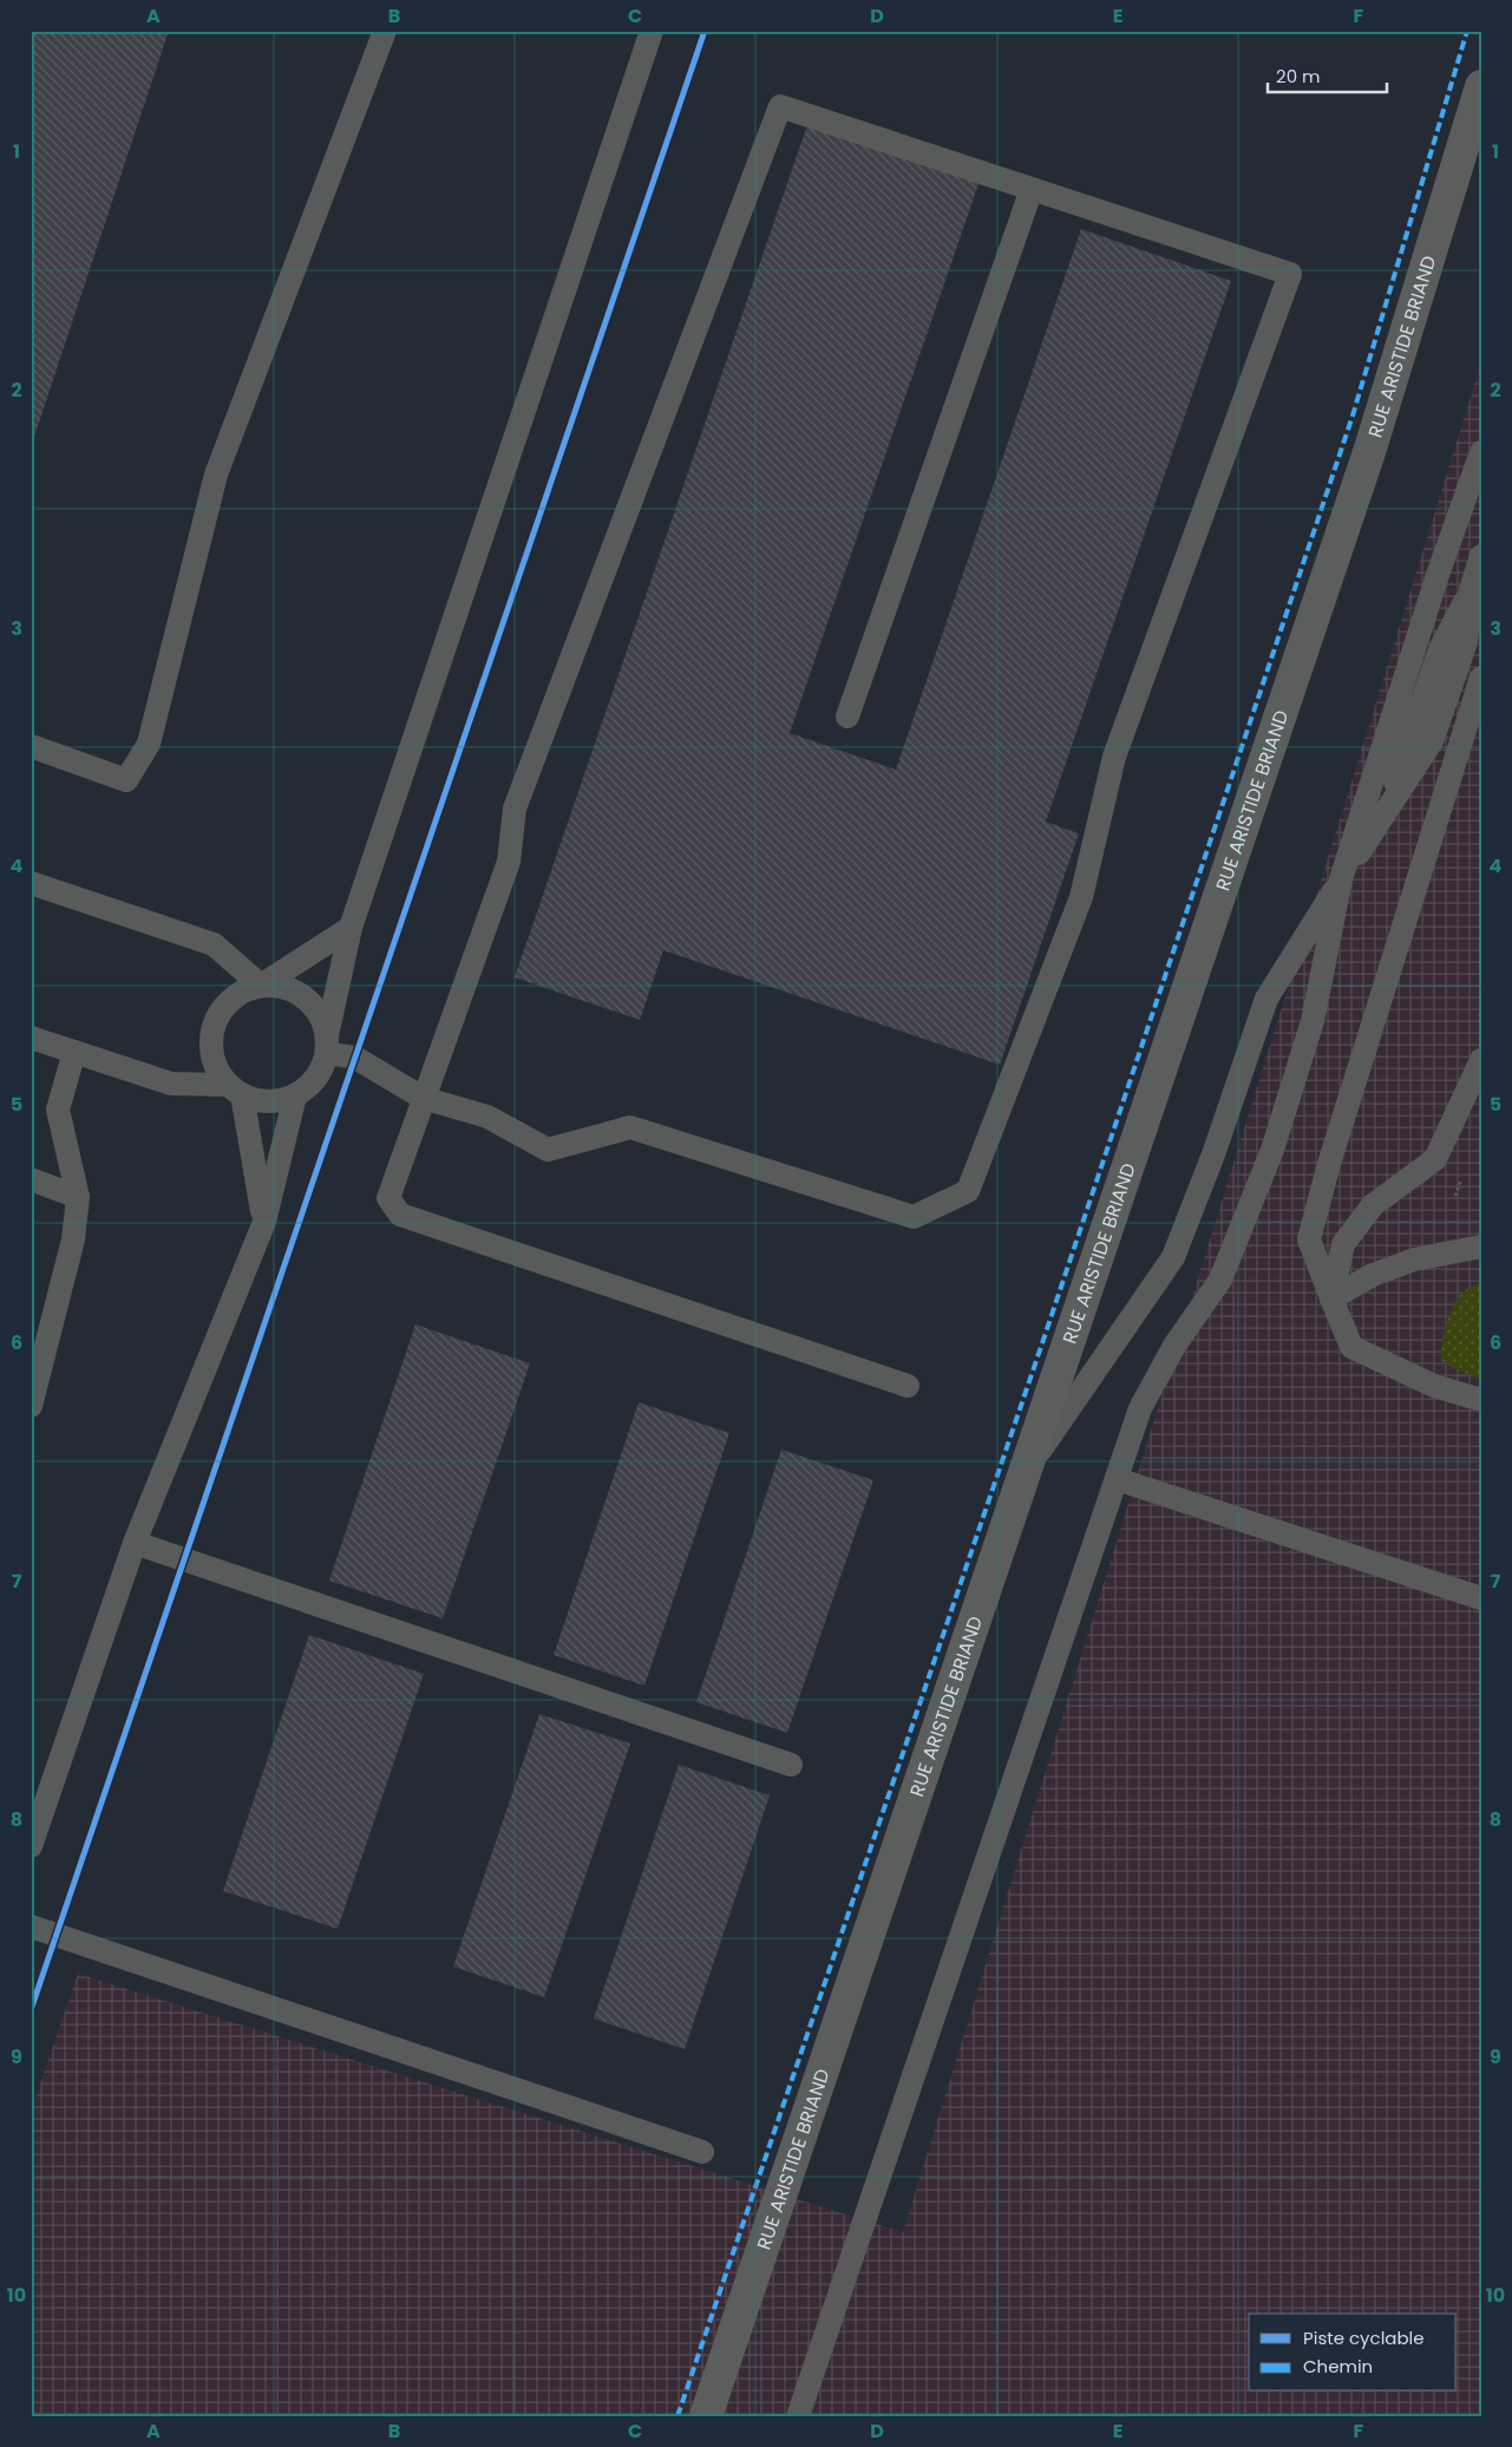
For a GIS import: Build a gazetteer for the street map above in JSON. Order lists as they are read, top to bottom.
{
  "streets": {
    "main road": ["RUE ARISTIDE BRIAND"]
  },
  "legend": ["Piste cyclable", "Chemin"],
  "scale_bar": "20 m",
  "grid": {
    "columns": [
      "A",
      "B",
      "C",
      "D",
      "E",
      "F"
    ],
    "rows": [
      "1",
      "2",
      "3",
      "4",
      "5",
      "6",
      "7",
      "8",
      "9",
      "10"
    ]
  }
}
